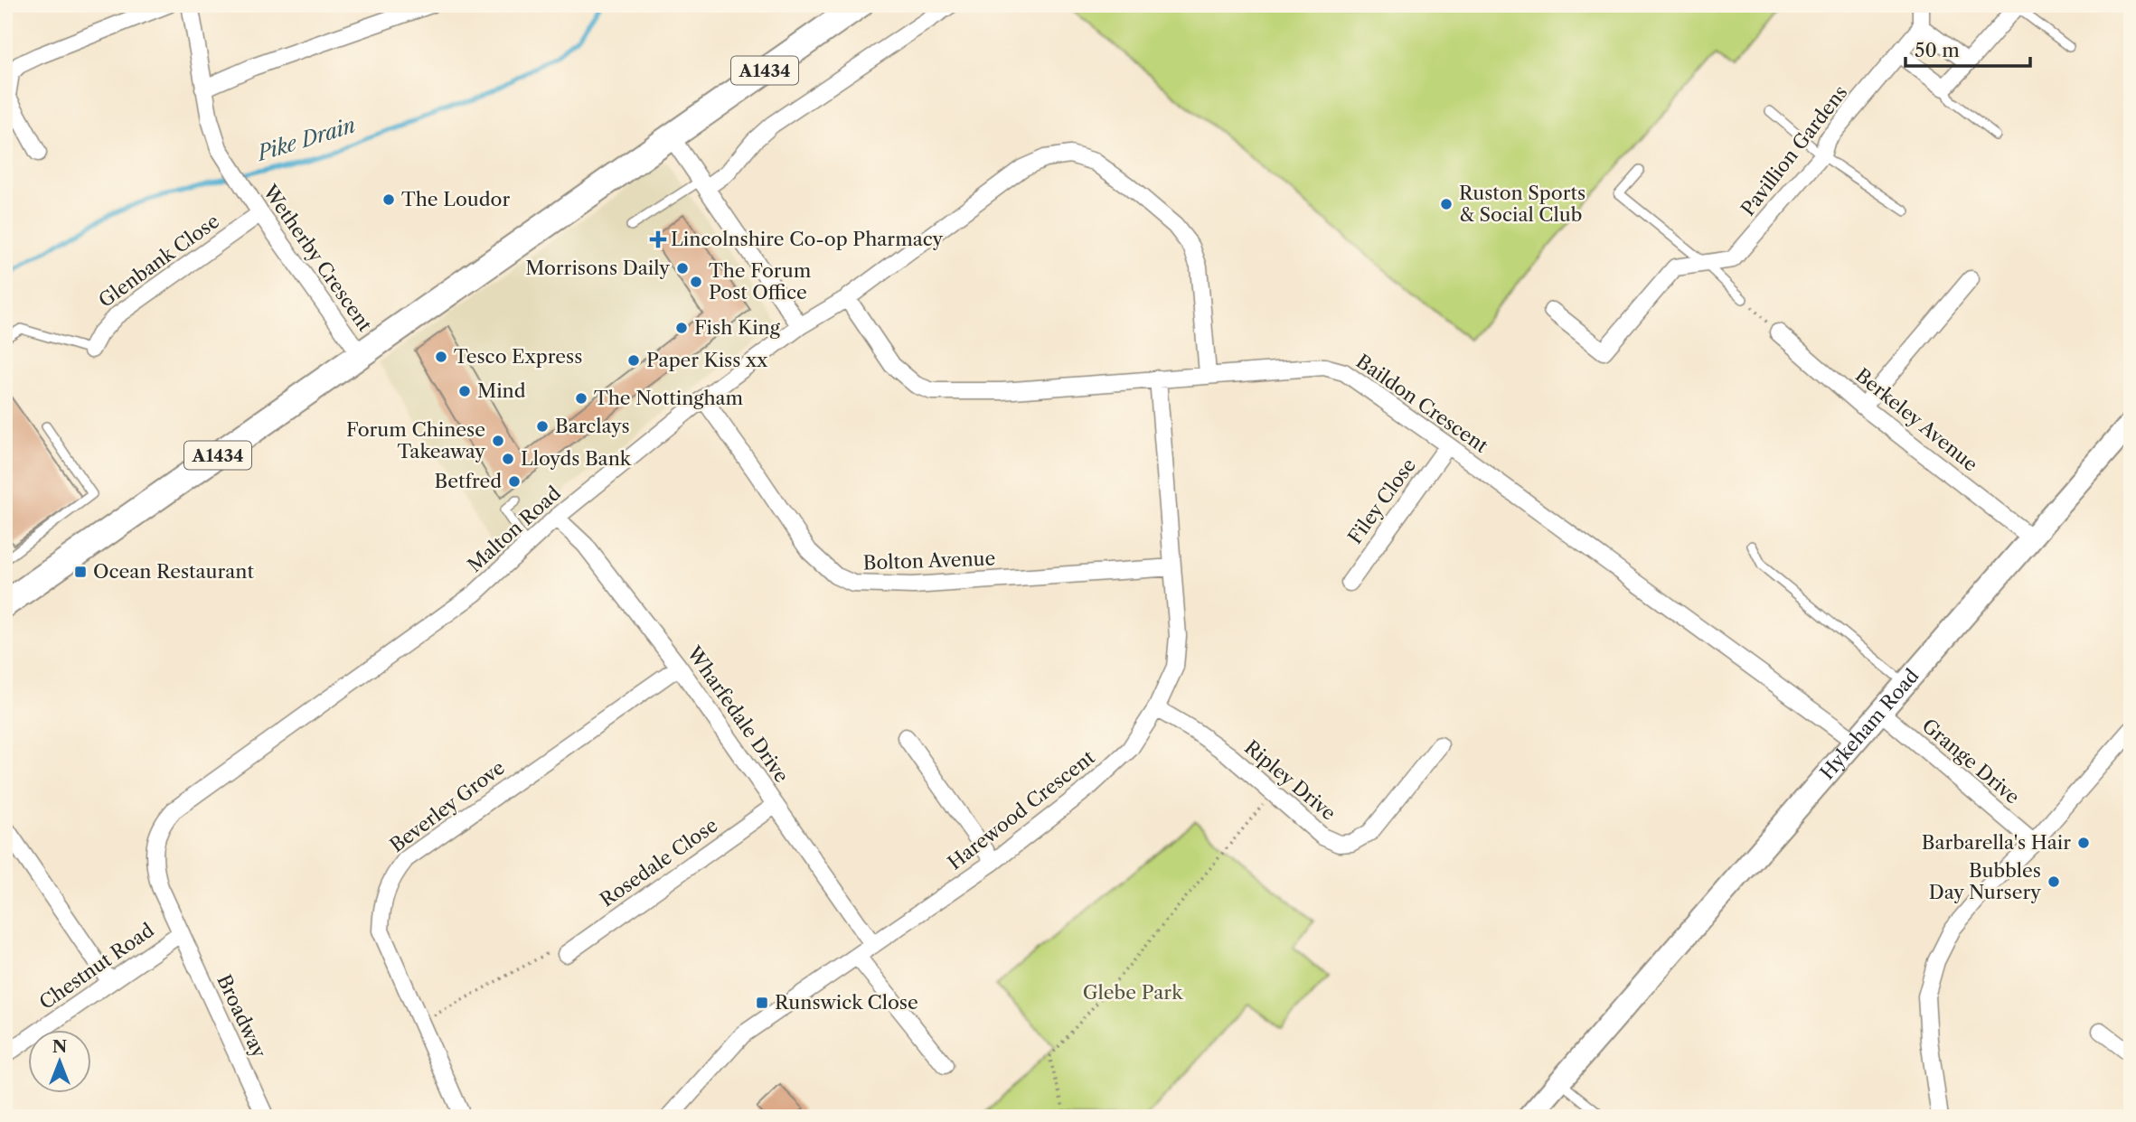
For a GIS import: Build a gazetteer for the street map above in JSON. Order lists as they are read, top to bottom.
{
  "streets": {
    "main road": ["A1434"],
    "street": [
      "Pavillion Gardens",
      "Wetherby Crescent",
      "Glenbank Close",
      "Baildon Crescent",
      "Berkeley Avenue",
      "Filey Close",
      "Malton Road",
      "Bolton Avenue",
      "Wharfedale Drive",
      "Hykeham Road",
      "Grange Drive",
      "Ripley Drive",
      "Beverley Grove",
      "Harewood Crescent",
      "Rosedale Close",
      "Chestnut Road",
      "Broadway"
    ]
  },
  "crossings": [
    ["A1434", "Wetherby Crescent"],
    ["Wetherby Crescent", "Glenbank Close"],
    ["Baildon Crescent", "Filey Close"],
    ["Baildon Crescent", "Malton Road"],
    ["Baildon Crescent", "Hykeham Road"],
    ["Baildon Crescent", "Harewood Crescent"],
    ["Berkeley Avenue", "Hykeham Road"],
    ["Malton Road", "Bolton Avenue"],
    ["Malton Road", "Wharfedale Drive"],
    ["Malton Road", "Chestnut Road"],
    ["Malton Road", "Broadway"],
    ["Bolton Avenue", "Harewood Crescent"],
    ["Wharfedale Drive", "Beverley Grove"],
    ["Wharfedale Drive", "Harewood Crescent"],
    ["Wharfedale Drive", "Rosedale Close"],
    ["Hykeham Road", "Grange Drive"],
    ["Ripley Drive", "Harewood Crescent"],
    ["Chestnut Road", "Broadway"]
  ],
  "water": ["Pike Drain"],
  "parks": ["Glebe Park"],
  "places": {
    "other": [
      "The Loudor",
      "Ruston Sports & Social Club",
      "Morrisons Daily",
      "The Forum Post Office",
      "Fish King",
      "Tesco Express",
      "Paper Kiss xx",
      "Mind",
      "The Nottingham",
      "Barclays",
      "Forum Chinese Takeaway",
      "Lloyds Bank",
      "Betfred",
      "Barbarella's Hair",
      "Bubbles Day Nursery"
    ],
    "health": ["Lincolnshire Co-op Pharmacy"],
    "transit": ["Ocean Restaurant", "Runswick Close"]
  },
  "scale_bar": "50 m",
  "north": "top"
}
